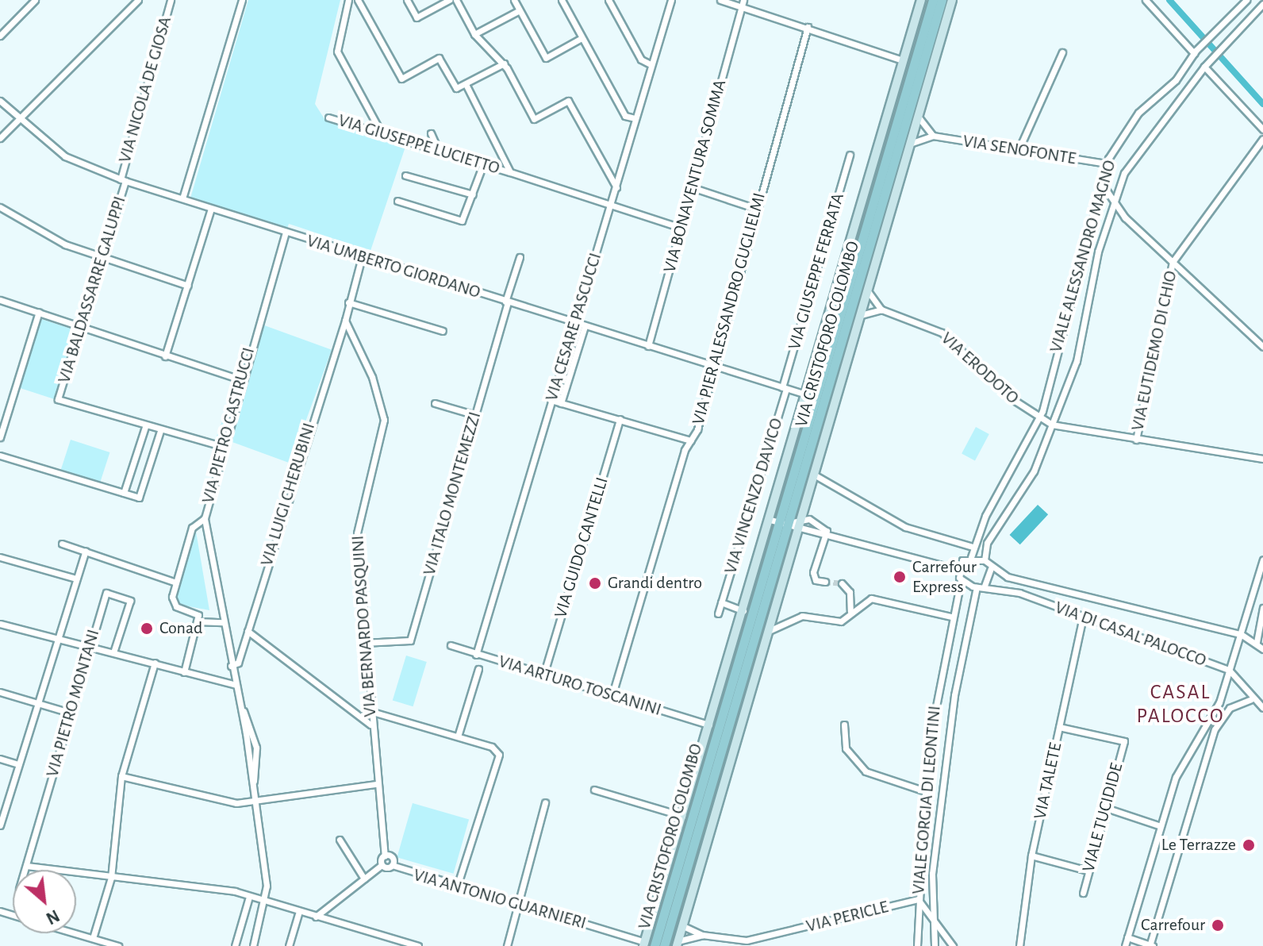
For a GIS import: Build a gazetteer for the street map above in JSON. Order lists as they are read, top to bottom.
{
  "streets": {
    "main road": ["VIA CRISTOFORO COLOMBO"],
    "street": [
      "VIA NICOLA DE GIOSA",
      "VIA GIUSEPPE LUCIETTO",
      "VIA SENOFONTE",
      "VIA BONAVENTURA SOMMA",
      "VIALE ALESSANDRO MAGNO",
      "VIA UMBERTO GIORDANO",
      "VIA GIUSEPPE FERRATA",
      "VIA BALDASSARRE GALUPPI",
      "VIA PIER ALESSANDRO GUGLIELMI",
      "VIA CESARE PASCUCCI",
      "VIA EUTIDEMO DI CHIO",
      "VIA ERODOTO",
      "VIA PIETRO CASTRUCCI",
      "VIA ITALO MONTEMEZZI",
      "VIA LUIGI CHERUBINI",
      "VIA VINCENZO DAVICO",
      "VIA GUIDO CANTELLI",
      "VIA BERNARDO PASQUINI",
      "VIA DI CASAL PALOCCO",
      "VIA ARTURO TOSCANINI",
      "VIA PIETRO MONTANI",
      "VIA TALETE",
      "VIALE GORGIA DI LEONTINI",
      "VIALE TUCIDIDE",
      "VIA ANTONIO GUARNIERI",
      "VIA PERICLE"
    ]
  },
  "crossings": [
    ["VIA NICOLA DE GIOSA", "VIA UMBERTO GIORDANO"],
    ["VIA NICOLA DE GIOSA", "VIA BALDASSARRE GALUPPI"],
    ["VIA GIUSEPPE LUCIETTO", "VIA BONAVENTURA SOMMA"],
    ["VIA GIUSEPPE LUCIETTO", "VIA CESARE PASCUCCI"],
    ["VIA SENOFONTE", "VIALE ALESSANDRO MAGNO"],
    ["VIA BONAVENTURA SOMMA", "VIA UMBERTO GIORDANO"],
    ["VIALE ALESSANDRO MAGNO", "VIA ERODOTO"],
    ["VIALE ALESSANDRO MAGNO", "VIA DI CASAL PALOCCO"],
    ["VIALE ALESSANDRO MAGNO", "VIALE GORGIA DI LEONTINI"],
    ["VIA UMBERTO GIORDANO", "VIA GIUSEPPE FERRATA"],
    ["VIA UMBERTO GIORDANO", "VIA BALDASSARRE GALUPPI"],
    ["VIA UMBERTO GIORDANO", "VIA PIER ALESSANDRO GUGLIELMI"],
    ["VIA UMBERTO GIORDANO", "VIA CESARE PASCUCCI"],
    ["VIA UMBERTO GIORDANO", "VIA CRISTOFORO COLOMBO"],
    ["VIA UMBERTO GIORDANO", "VIA PIETRO CASTRUCCI"],
    ["VIA UMBERTO GIORDANO", "VIA ITALO MONTEMEZZI"],
    ["VIA UMBERTO GIORDANO", "VIA VINCENZO DAVICO"],
    ["VIA GIUSEPPE FERRATA", "VIA VINCENZO DAVICO"],
    ["VIA PIER ALESSANDRO GUGLIELMI", "VIA ARTURO TOSCANINI"],
    ["VIA CESARE PASCUCCI", "VIA ARTURO TOSCANINI"],
    ["VIA CRISTOFORO COLOMBO", "VIA ARTURO TOSCANINI"],
    ["VIA CRISTOFORO COLOMBO", "VIA ANTONIO GUARNIERI"],
    ["VIA CRISTOFORO COLOMBO", "VIA PERICLE"],
    ["VIA ITALO MONTEMEZZI", "VIA BERNARDO PASQUINI"],
    ["VIA LUIGI CHERUBINI", "VIA BERNARDO PASQUINI"],
    ["VIA GUIDO CANTELLI", "VIA ARTURO TOSCANINI"],
    ["VIA DI CASAL PALOCCO", "VIA TALETE"],
    ["VIA DI CASAL PALOCCO", "VIALE GORGIA DI LEONTINI"],
    ["VIA TALETE", "VIALE TUCIDIDE"],
    ["VIALE GORGIA DI LEONTINI", "VIA PERICLE"]
  ],
  "districts": ["CASAL PALOCCO"],
  "places": [
    "Carrefour Express",
    "Grandi dentro",
    "Conad",
    "Le Terrazze",
    "Carrefour"
  ],
  "north": "bottom right"
}
